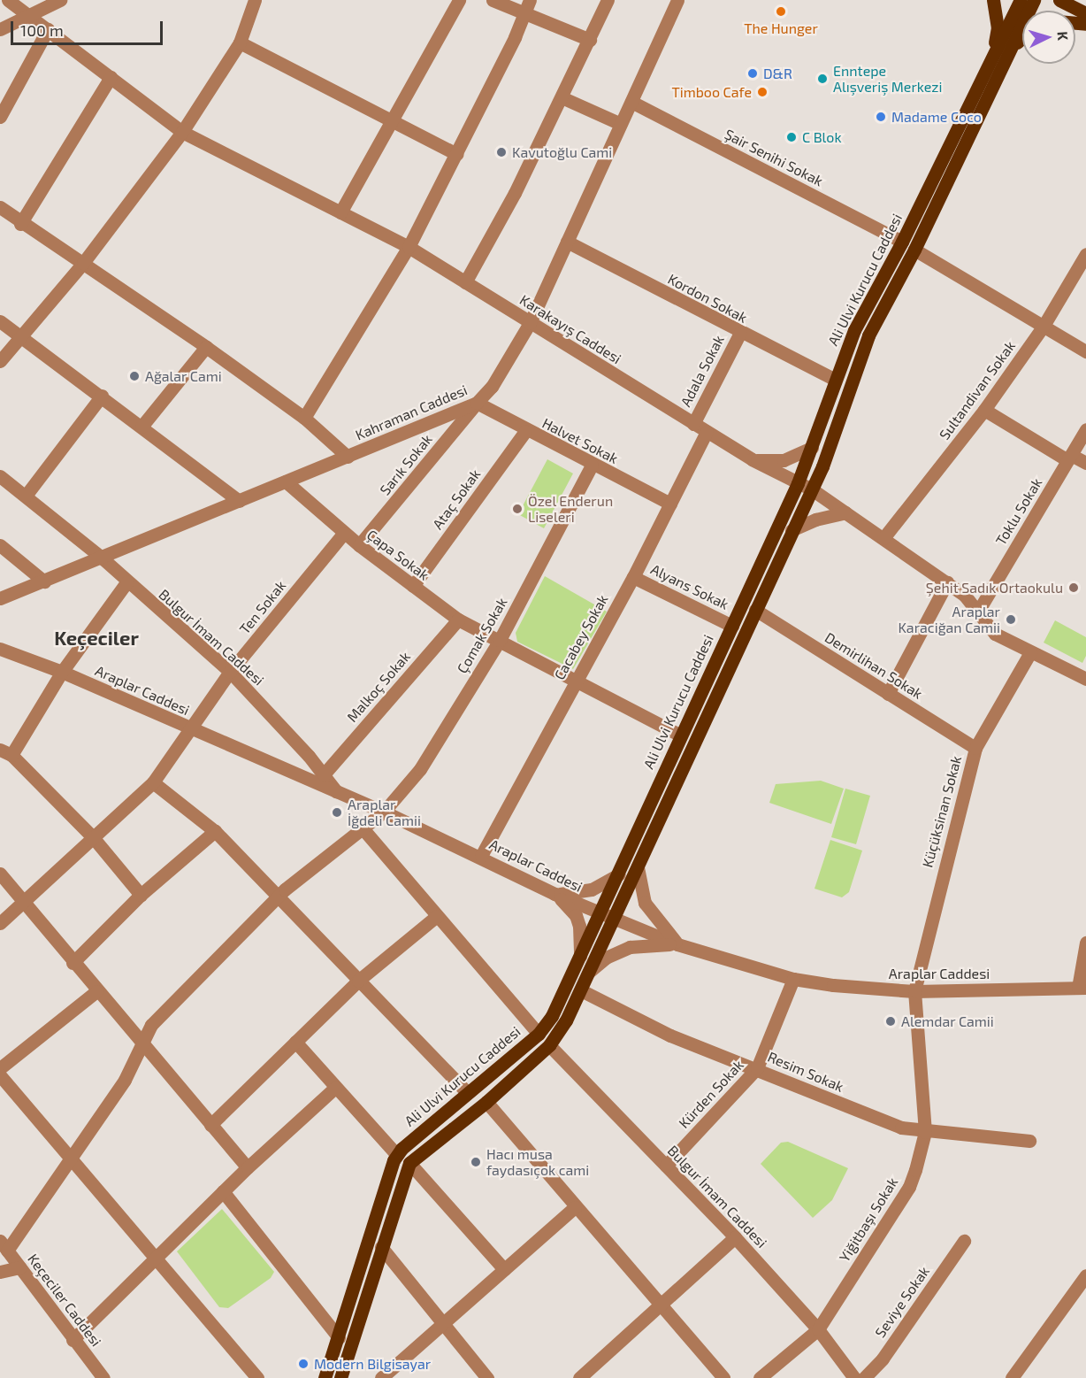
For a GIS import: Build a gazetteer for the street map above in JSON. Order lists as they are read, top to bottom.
{
  "streets": {
    "main road": ["Ali Ulvi Kurucu Caddesi"],
    "street": [
      "Şair Senihi Sokak",
      "Kordon Sokak",
      "Karakayış Caddesi",
      "Adala Sokak",
      "Sultandivan Sokak",
      "Kahraman Caddesi",
      "Halvet Sokak",
      "Sarık Sokak",
      "Ataç Sokak",
      "Toklu Sokak",
      "Çapa Sokak",
      "Alyans Sokak",
      "Ten Sokak",
      "Çomak Sokak",
      "Bulgur İmam Caddesi",
      "Cacabey Sokak",
      "Demirlihan Sokak",
      "Malkoç Sokak",
      "Araplar Caddesi",
      "Küçüksinan Sokak",
      "Resim Sokak",
      "Kürden Sokak",
      "Yiğitbaşı Sokak",
      "Keçeciler Caddesi",
      "Seviye Sokak"
    ]
  },
  "crossings": [
    ["Şair Senihi Sokak", "Ali Ulvi Kurucu Caddesi"],
    ["Şair Senihi Sokak", "Kahraman Caddesi"],
    ["Ali Ulvi Kurucu Caddesi", "Kordon Sokak"],
    ["Ali Ulvi Kurucu Caddesi", "Karakayış Caddesi"],
    ["Ali Ulvi Kurucu Caddesi", "Çapa Sokak"],
    ["Ali Ulvi Kurucu Caddesi", "Alyans Sokak"],
    ["Ali Ulvi Kurucu Caddesi", "Bulgur İmam Caddesi"],
    ["Ali Ulvi Kurucu Caddesi", "Demirlihan Sokak"],
    ["Ali Ulvi Kurucu Caddesi", "Araplar Caddesi"],
    ["Ali Ulvi Kurucu Caddesi", "Resim Sokak"],
    ["Kordon Sokak", "Adala Sokak"],
    ["Kordon Sokak", "Kahraman Caddesi"],
    ["Karakayış Caddesi", "Adala Sokak"],
    ["Karakayış Caddesi", "Sultandivan Sokak"],
    ["Karakayış Caddesi", "Kahraman Caddesi"],
    ["Karakayış Caddesi", "Toklu Sokak"],
    ["Karakayış Caddesi", "Cacabey Sokak"],
    ["Karakayış Caddesi", "Küçüksinan Sokak"],
    ["Kahraman Caddesi", "Halvet Sokak"],
    ["Kahraman Caddesi", "Sarık Sokak"],
    ["Kahraman Caddesi", "Çapa Sokak"],
    ["Kahraman Caddesi", "Bulgur İmam Caddesi"],
    ["Halvet Sokak", "Sarık Sokak"],
    ["Halvet Sokak", "Ataç Sokak"],
    ["Halvet Sokak", "Çomak Sokak"],
    ["Halvet Sokak", "Cacabey Sokak"],
    ["Sarık Sokak", "Çapa Sokak"],
    ["Ataç Sokak", "Çapa Sokak"],
    ["Çapa Sokak", "Ten Sokak"],
    ["Çapa Sokak", "Çomak Sokak"],
    ["Çapa Sokak", "Cacabey Sokak"],
    ["Çapa Sokak", "Malkoç Sokak"],
    ["Alyans Sokak", "Cacabey Sokak"],
    ["Ten Sokak", "Bulgur İmam Caddesi"],
    ["Ten Sokak", "Araplar Caddesi"],
    ["Çomak Sokak", "Araplar Caddesi"],
    ["Çomak Sokak", "Keçeciler Caddesi"],
    ["Bulgur İmam Caddesi", "Malkoç Sokak"],
    ["Bulgur İmam Caddesi", "Araplar Caddesi"],
    ["Bulgur İmam Caddesi", "Kürden Sokak"],
    ["Bulgur İmam Caddesi", "Yiğitbaşı Sokak"],
    ["Cacabey Sokak", "Araplar Caddesi"],
    ["Demirlihan Sokak", "Küçüksinan Sokak"],
    ["Araplar Caddesi", "Küçüksinan Sokak"],
    ["Araplar Caddesi", "Kürden Sokak"],
    ["Araplar Caddesi", "Yiğitbaşı Sokak"],
    ["Küçüksinan Sokak", "Yiğitbaşı Sokak"],
    ["Resim Sokak", "Kürden Sokak"],
    ["Resim Sokak", "Yiğitbaşı Sokak"]
  ],
  "districts": ["Keçeciler"],
  "places": [
    "The Hunger",
    "D&R",
    "Enntepe Alışveriş Merkezi",
    "Timboo Cafe",
    "Madame Coco",
    "C Blok",
    "Kavutoğlu Cami",
    "Ağalar Cami",
    "Özel Enderun Liseleri",
    "Şehit Sadık Ortaokulu",
    "Araplar Karaciğan Camii",
    "Araplar İğdeli Camii",
    "Alemdar Camii",
    "Hacı musa faydasıçok cami",
    "Modern Bilgisayar"
  ],
  "scale_bar": "100 m",
  "north": "right"
}
